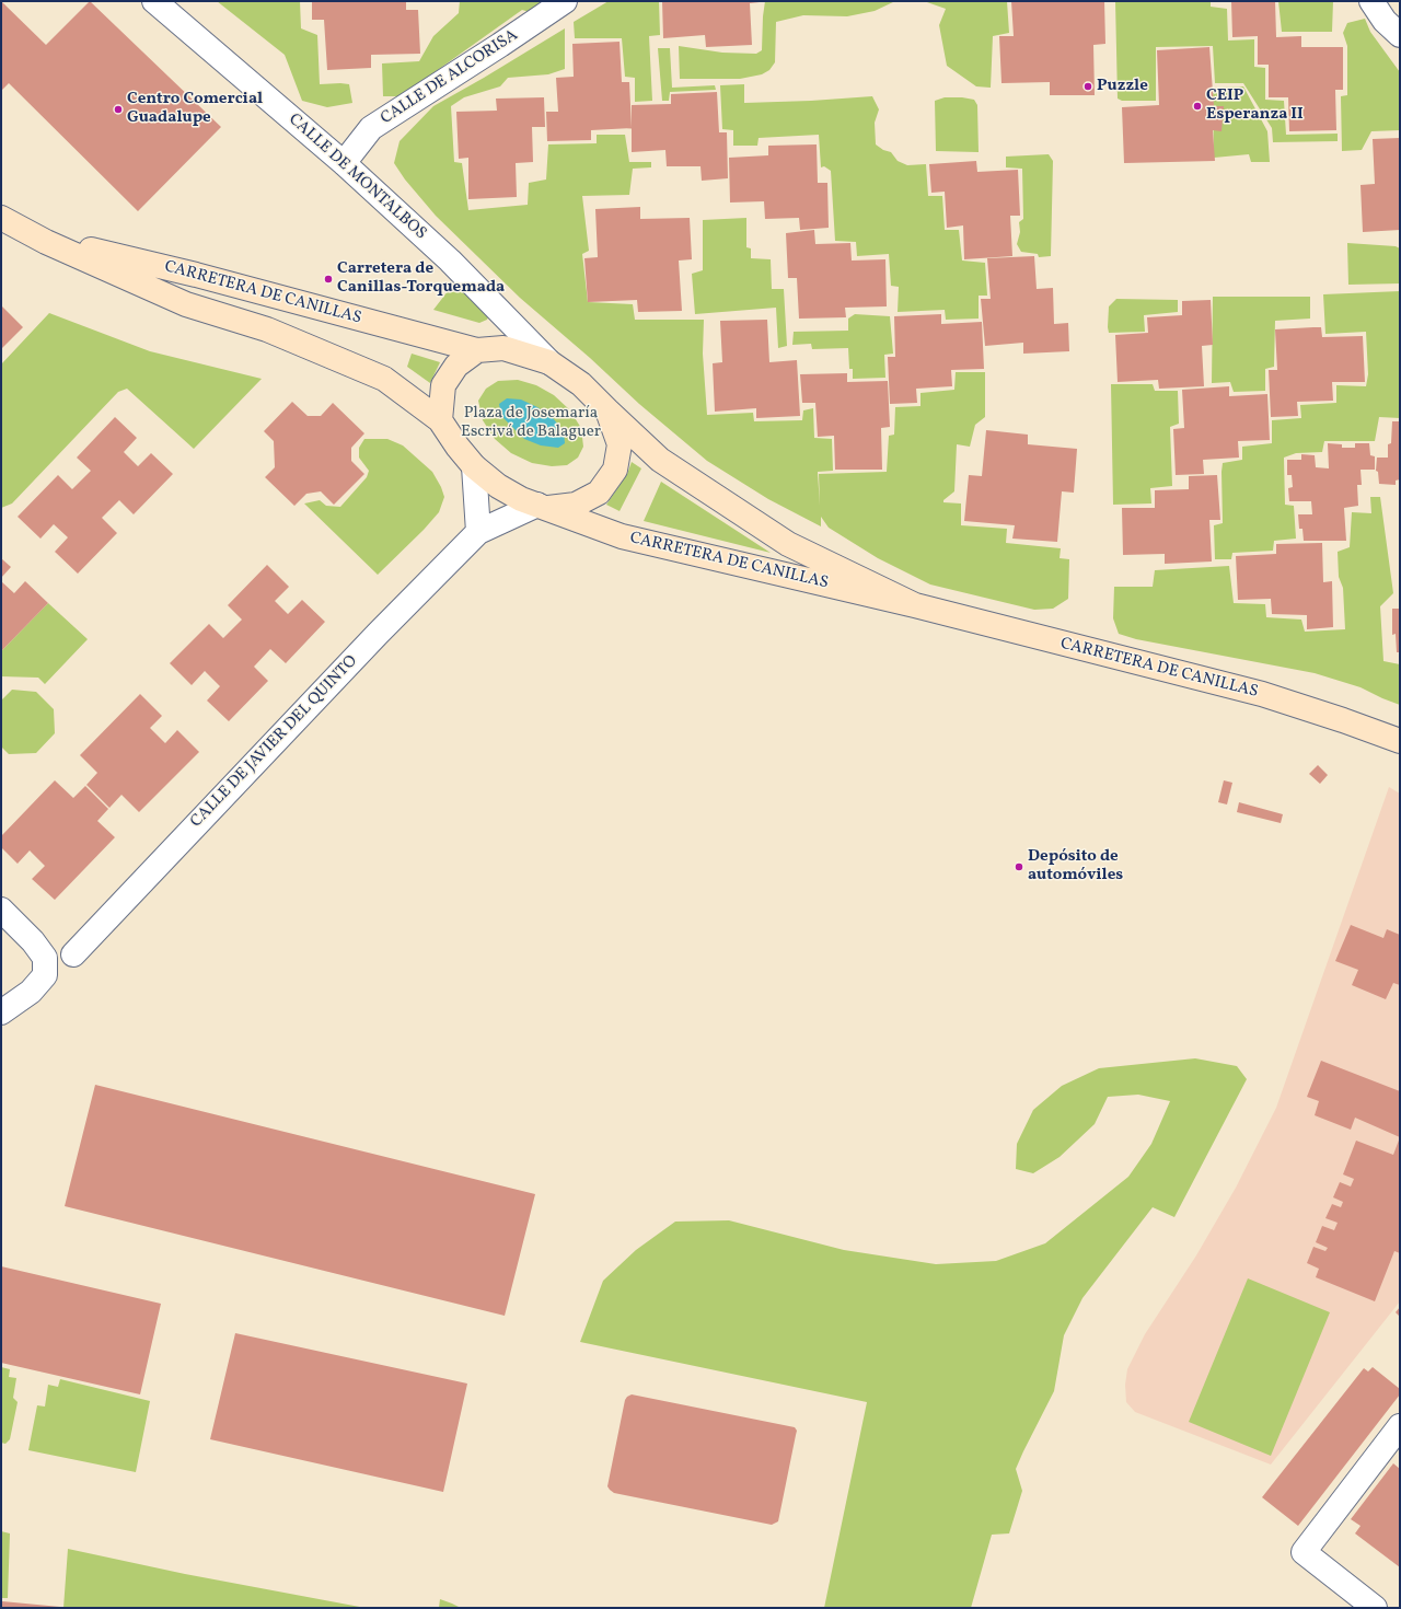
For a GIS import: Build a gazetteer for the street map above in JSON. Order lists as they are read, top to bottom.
{
  "streets": {
    "street": [
      "CALLE DE ALCORISA",
      "CALLE DE MONTALBOS",
      "CARRETERA DE CANILLAS",
      "CALLE DE JAVIER DEL QUINTO"
    ]
  },
  "crossings": [
    ["CALLE DE ALCORISA", "CALLE DE MONTALBOS"],
    ["CARRETERA DE CANILLAS", "CALLE DE JAVIER DEL QUINTO"]
  ],
  "parks": ["Plaza de Josemaría Escrivá de Balaguer"],
  "places": [
    "Puzzle",
    "CEIP Esperanza II",
    "Centro Comercial Guadalupe",
    "Carretera de Canillas-Torquemada",
    "Depósito de automóviles"
  ]
}
